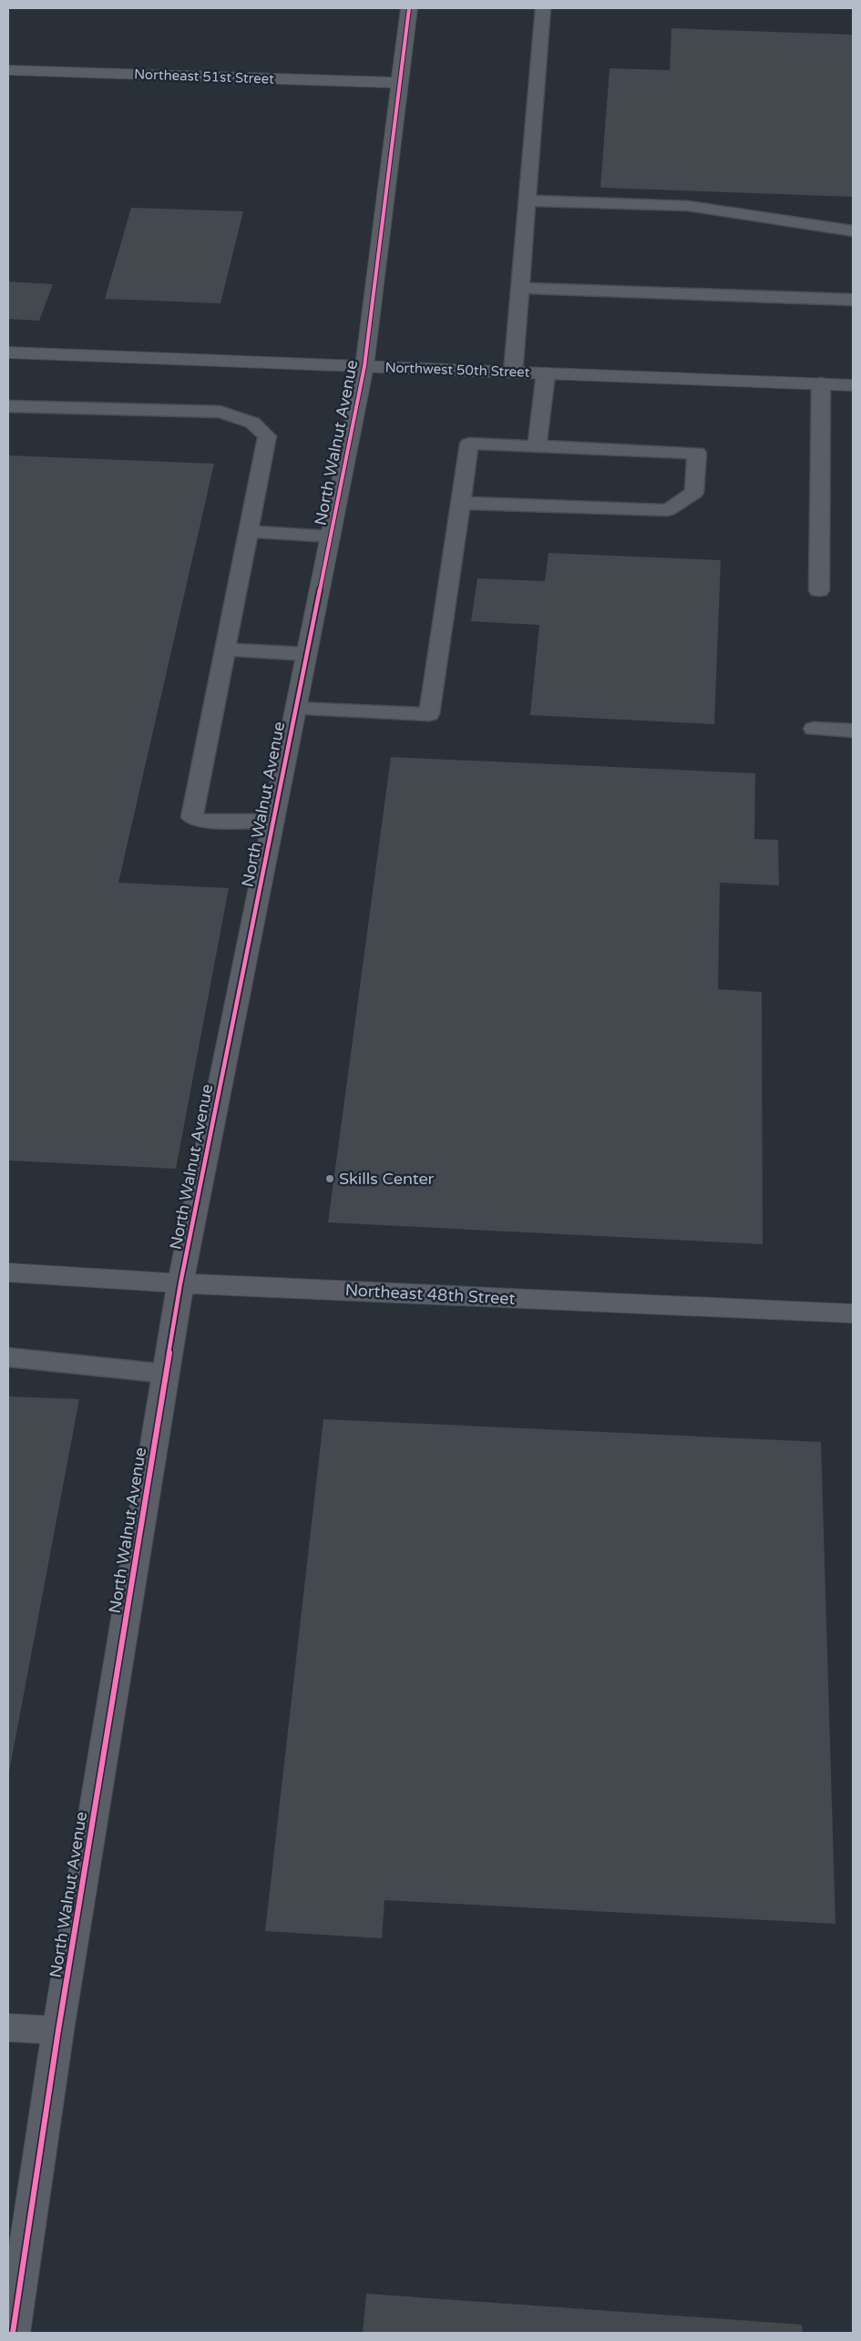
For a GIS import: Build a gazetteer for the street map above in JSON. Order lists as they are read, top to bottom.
{
  "streets": {
    "main road": ["Northwest 50th Street"],
    "street": ["Northeast 51st Street", "North Walnut Avenue", "Northeast 48th Street"]
  },
  "crossings": [
    ["Northeast 51st Street", "North Walnut Avenue"],
    ["Northwest 50th Street", "North Walnut Avenue"],
    ["North Walnut Avenue", "Northeast 48th Street"]
  ],
  "places": ["Skills Center"]
}
